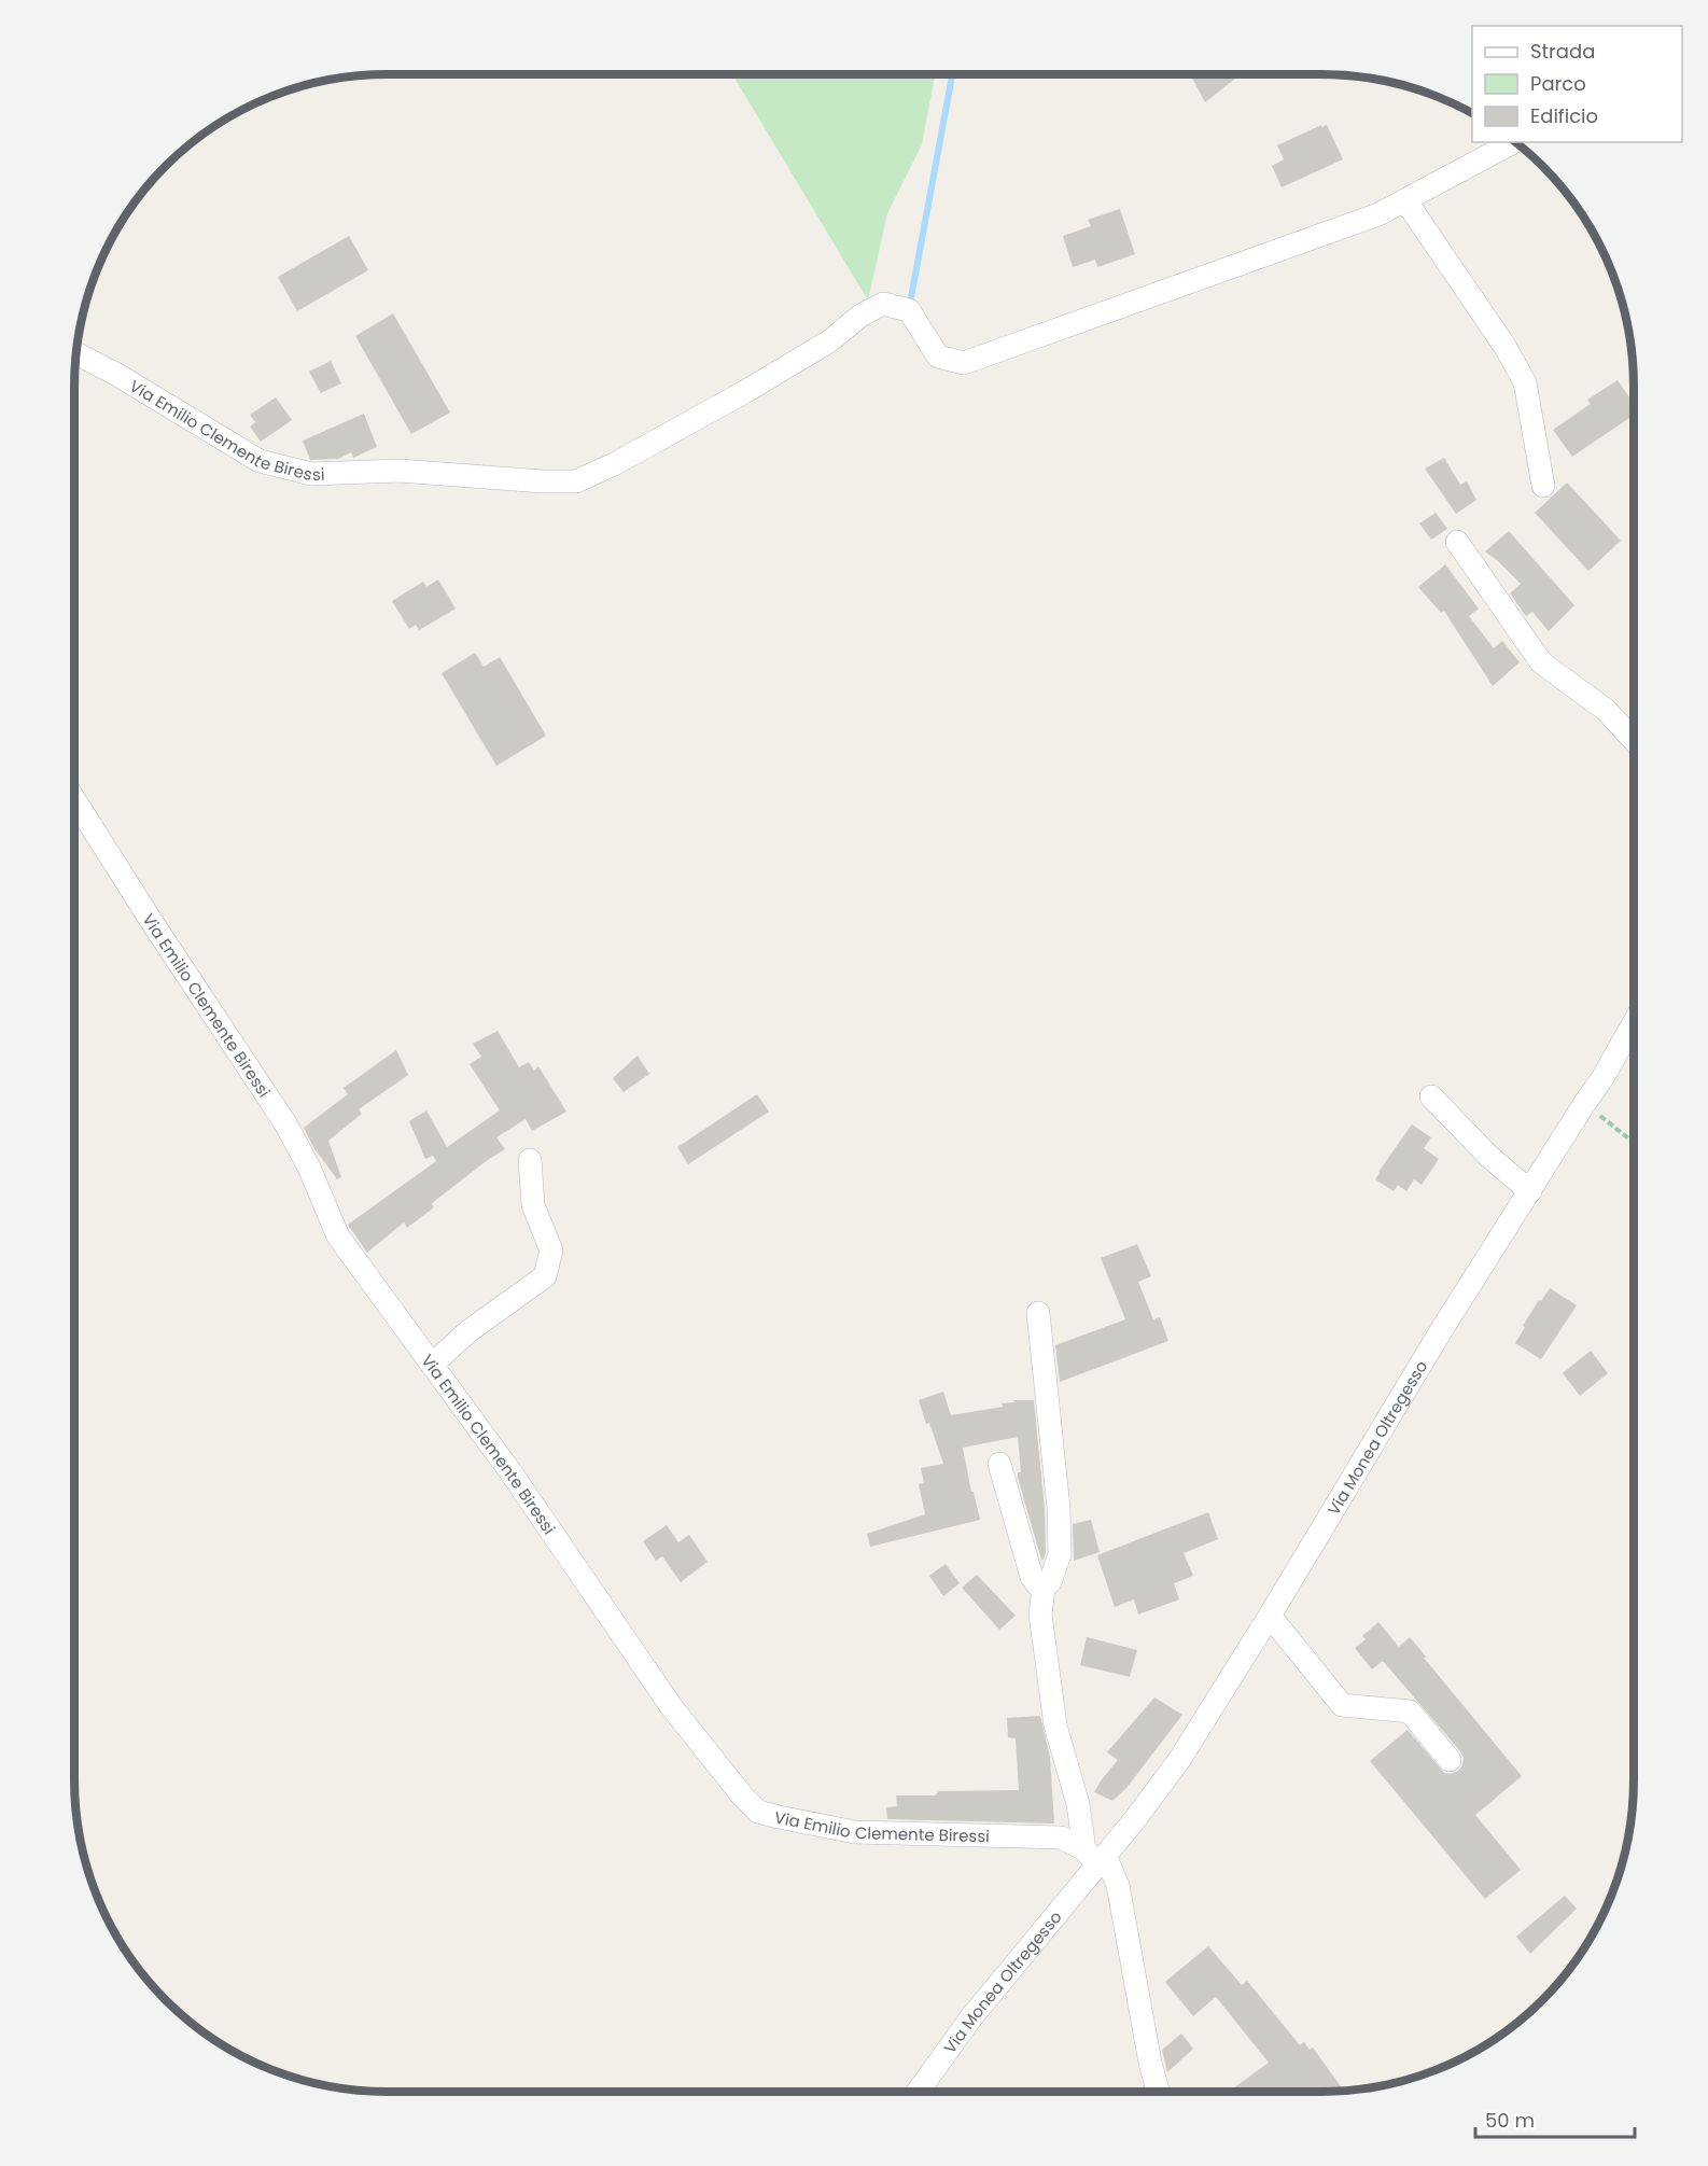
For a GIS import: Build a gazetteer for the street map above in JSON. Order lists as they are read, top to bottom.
{
  "streets": {
    "street": ["Via Emilio Clemente Biressi", "Via Monea Oltregesso"]
  },
  "crossings": [
    ["Via Emilio Clemente Biressi", "Via Monea Oltregesso"]
  ],
  "legend": ["Strada", "Parco", "Edificio"],
  "scale_bar": "50 m"
}
